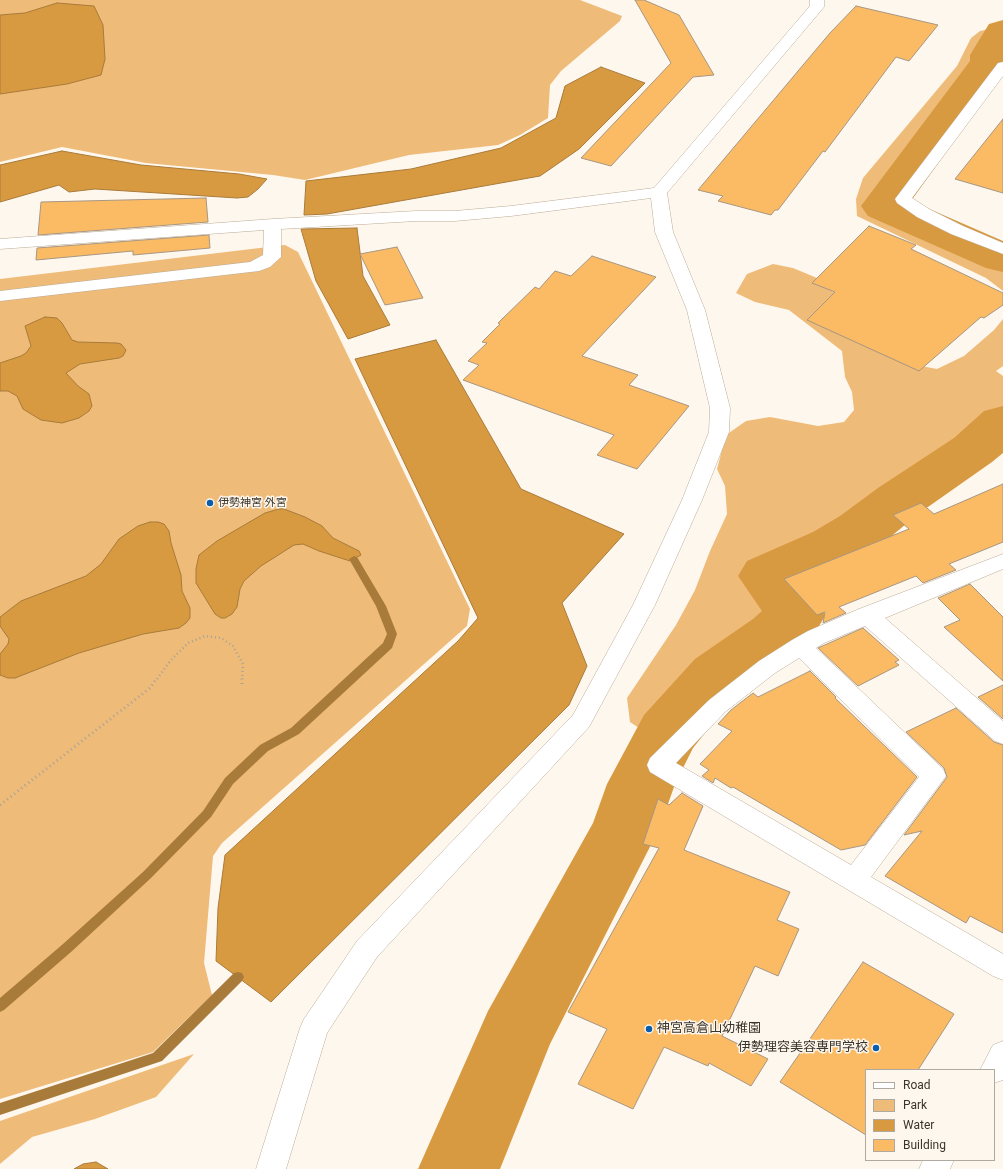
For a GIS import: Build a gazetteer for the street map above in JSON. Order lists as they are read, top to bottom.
{
  "places": ["伊勢神宮 外宮", "神宮高倉山幼稚園", "伊勢理容美容専門学校"],
  "legend": [
    "Road",
    "Park",
    "Water",
    "Building"
  ]
}
